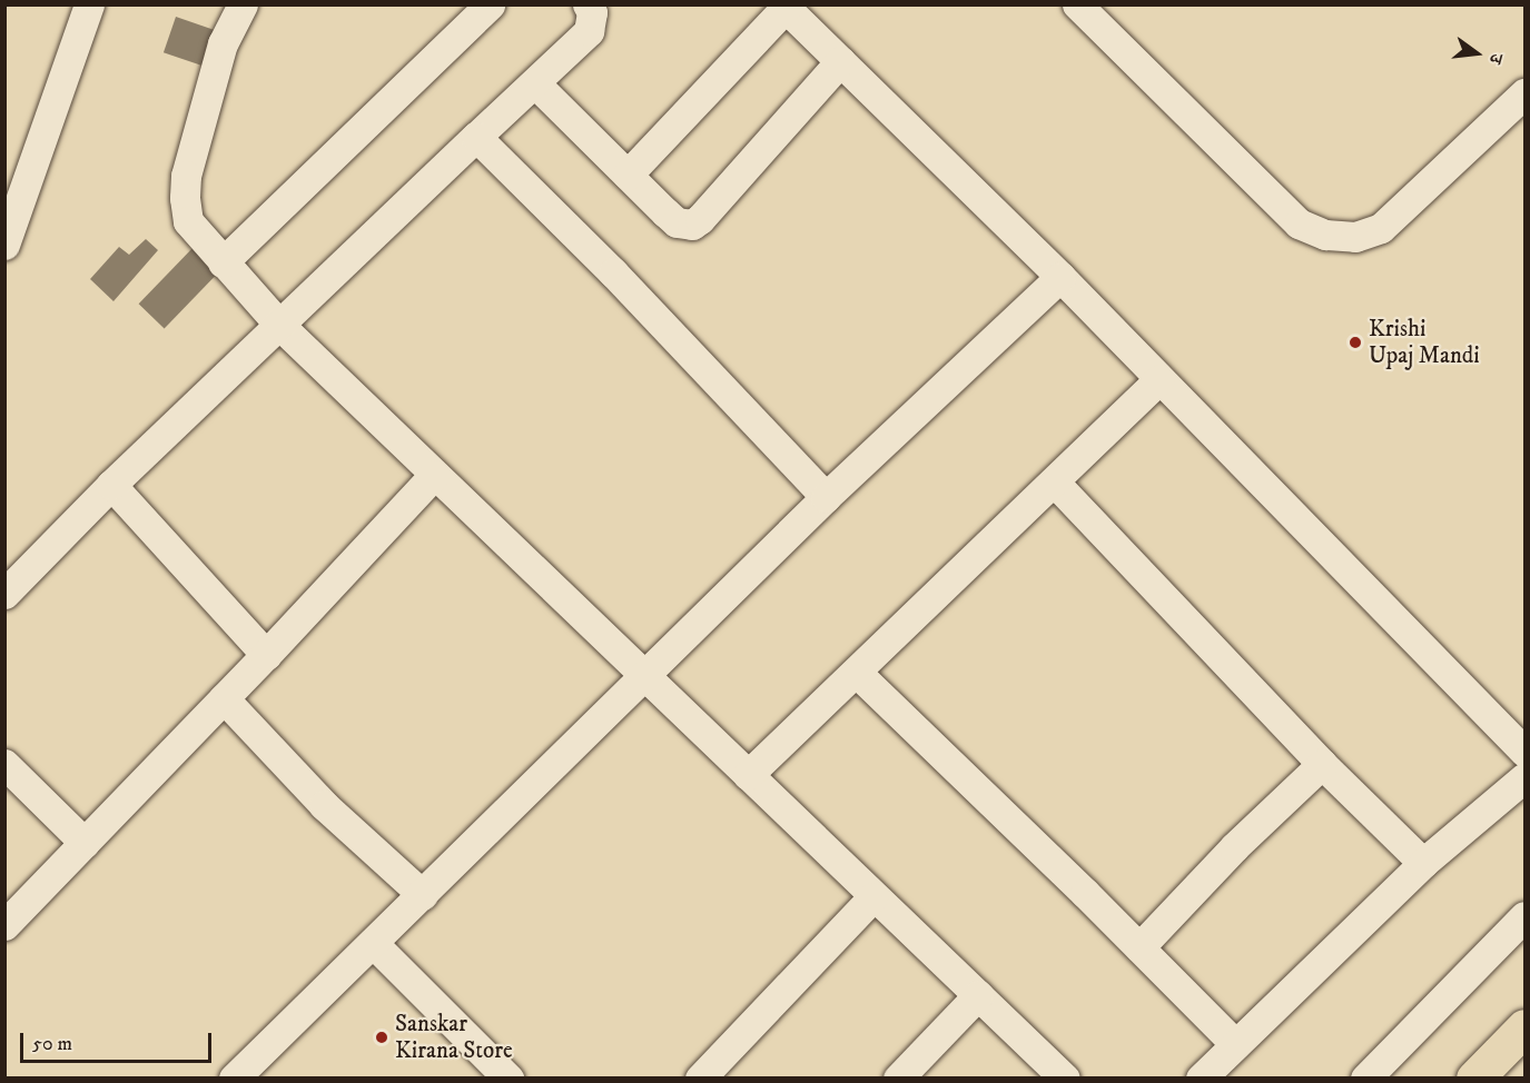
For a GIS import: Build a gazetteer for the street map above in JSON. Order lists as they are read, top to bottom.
{
  "places": ["Krishi Upaj Mandi", "Sanskar Kirana Store"],
  "scale_bar": "50 m",
  "north": "right"
}
